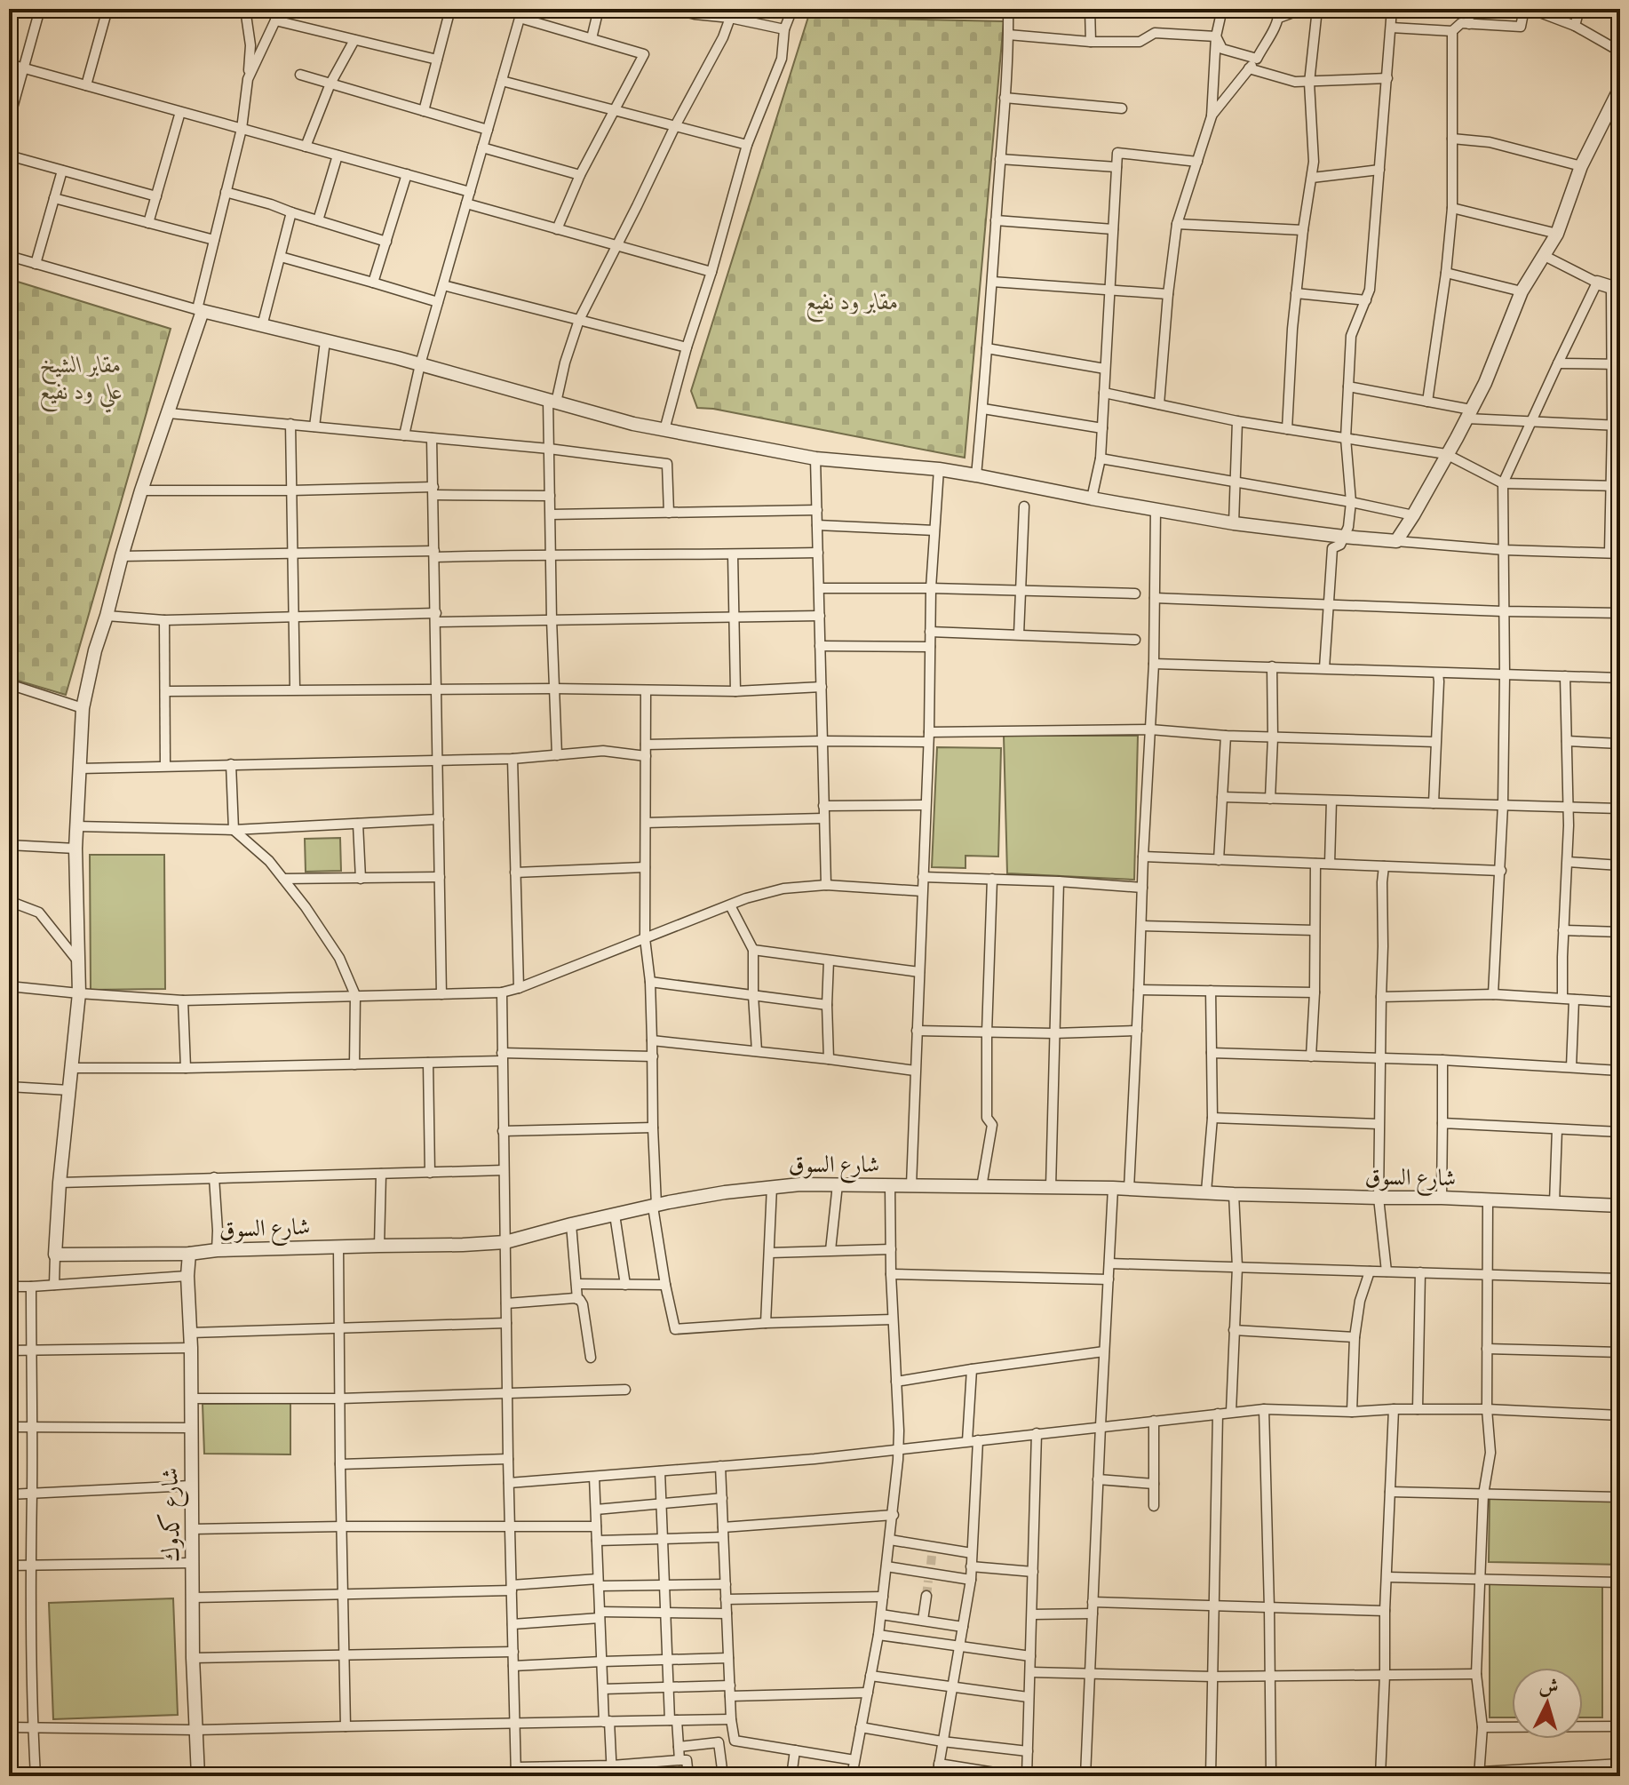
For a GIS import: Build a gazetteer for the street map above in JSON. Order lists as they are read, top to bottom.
{
  "streets": {
    "street": ["شارع السوق", "شارع كدوك"]
  },
  "crossings": [
    ["شارع السوق", "شارع كدوك"]
  ],
  "parks": ["مقابر ود نفيع", "مقابر الشيخ علي ود نفيع"],
  "north": "top"
}
